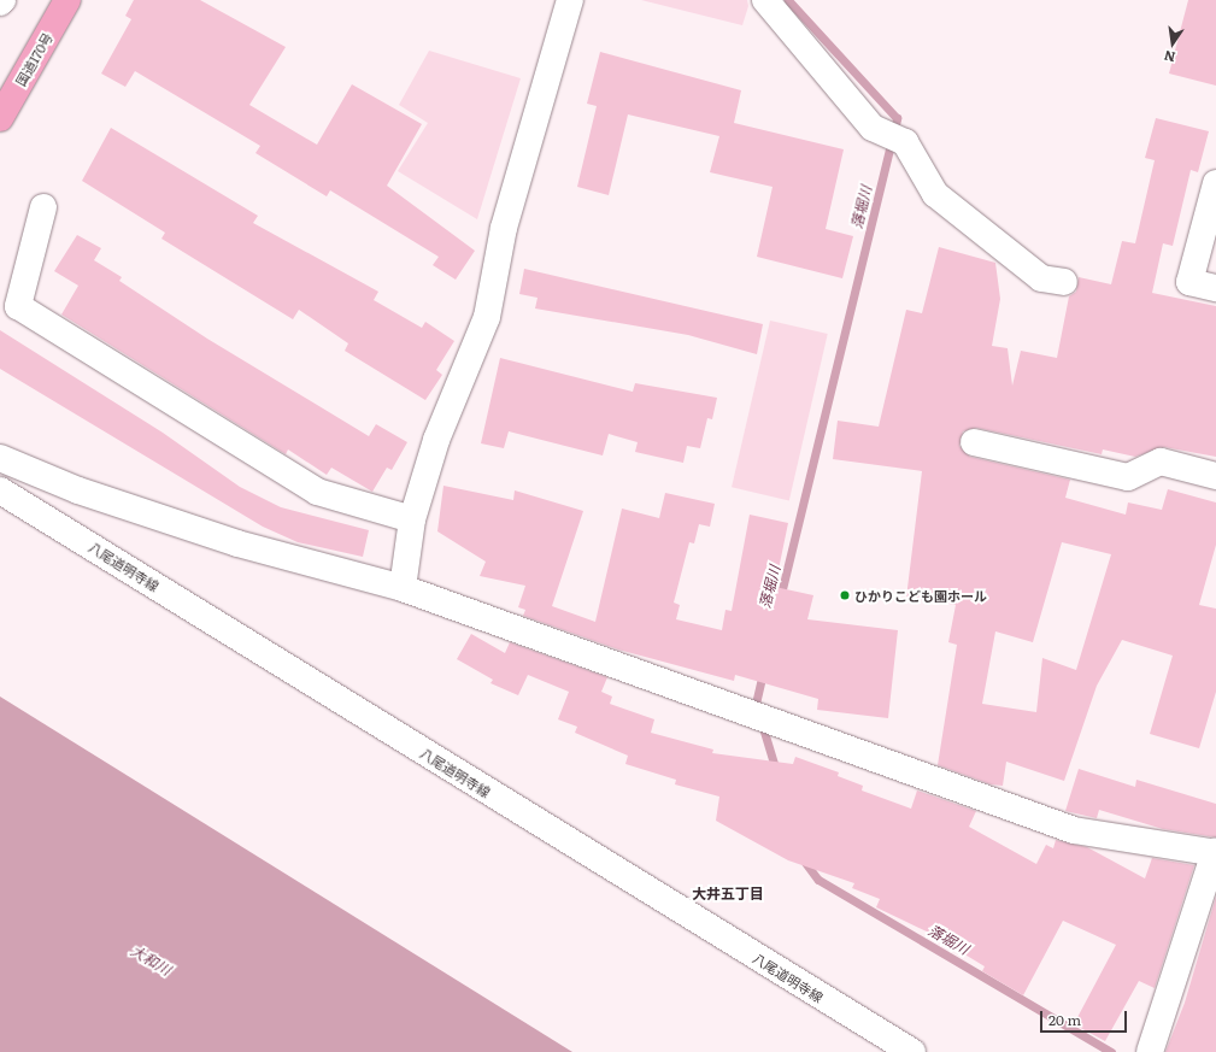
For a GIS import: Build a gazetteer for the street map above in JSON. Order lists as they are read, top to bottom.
{
  "streets": {
    "highway": ["国道170号"],
    "street": ["八尾道明寺線"]
  },
  "districts": ["大井五丁目"],
  "water": ["落堀川", "大和川"],
  "places": ["ひかりこども園ホール"],
  "scale_bar": "20 m",
  "north": "bottom"
}
